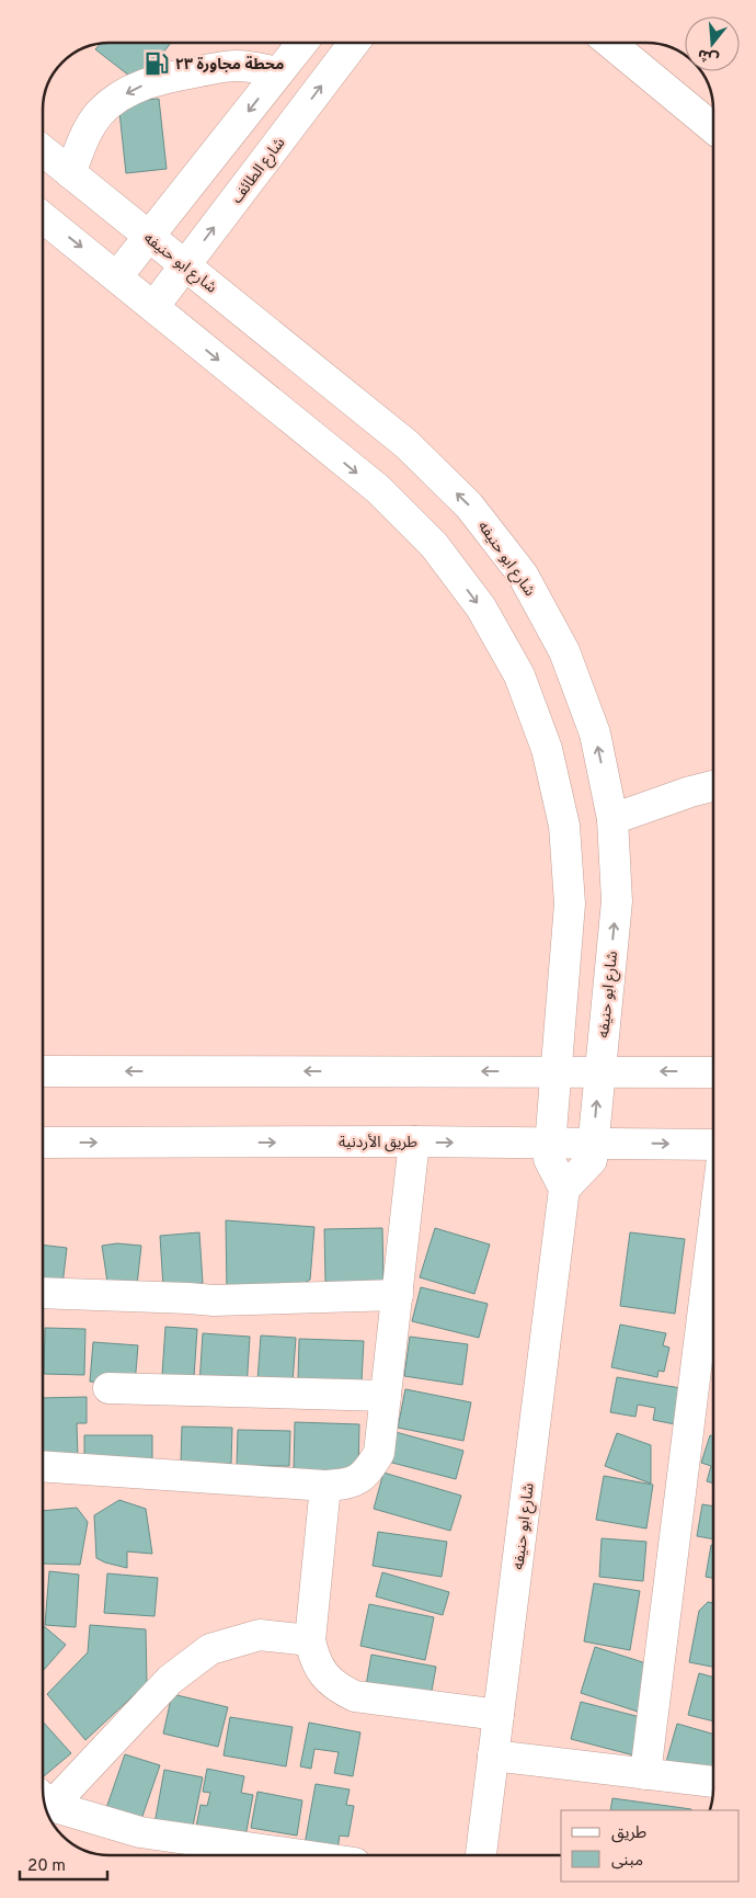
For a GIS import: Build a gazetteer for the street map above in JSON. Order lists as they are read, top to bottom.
{
  "streets": {
    "street": ["شارع الطائف", "شارع ابو حنيفه", "طريق الأردنية"]
  },
  "crossings": [
    ["شارع الطائف", "شارع ابو حنيفه"],
    ["شارع ابو حنيفه", "طريق الأردنية"]
  ],
  "places": {
    "fuel station": ["محطة مجاورة ٢٣"]
  },
  "legend": ["طريق", "مبنى"],
  "scale_bar": "20 m",
  "north": "bottom"
}
